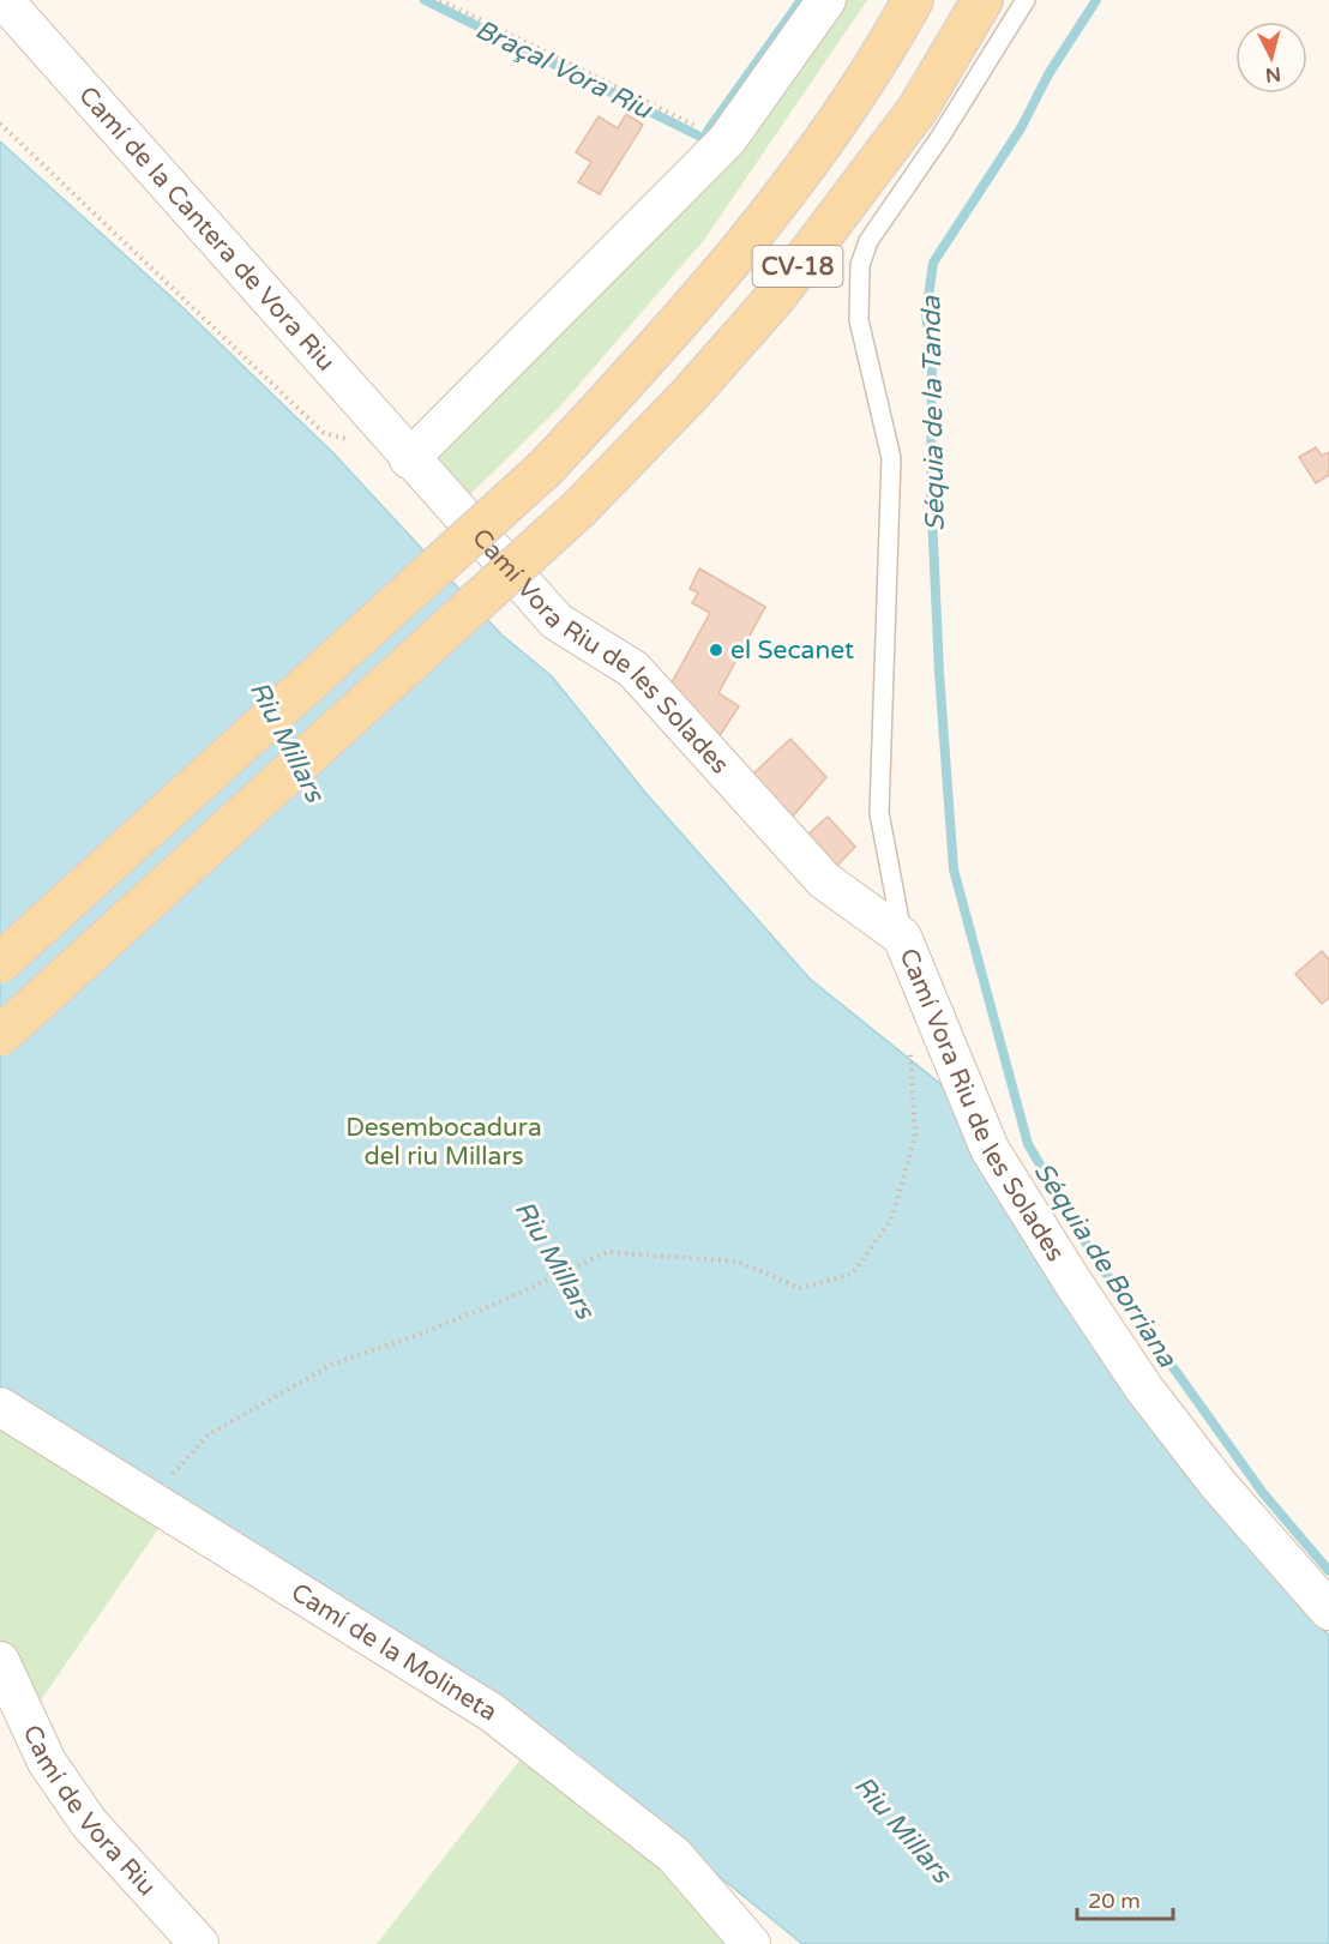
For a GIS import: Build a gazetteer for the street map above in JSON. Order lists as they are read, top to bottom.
{
  "streets": {
    "main road": ["CV-18"],
    "street": [
      "Camí de la Cantera de Vora Riu",
      "Camí Vora Riu de les Solades",
      "Camí de la Molineta",
      "Camí de Vora Riu"
    ]
  },
  "crossings": [
    ["Camí de la Cantera de Vora Riu", "Camí Vora Riu de les Solades"]
  ],
  "water": [
    "Braçal Vora Riu",
    "Séquia de la Tanda",
    "Riu Millars",
    "Séquia de Borriana"
  ],
  "parks": ["Desembocadura del riu Millars"],
  "places": ["el Secanet"],
  "scale_bar": "20 m",
  "north": "bottom"
}
